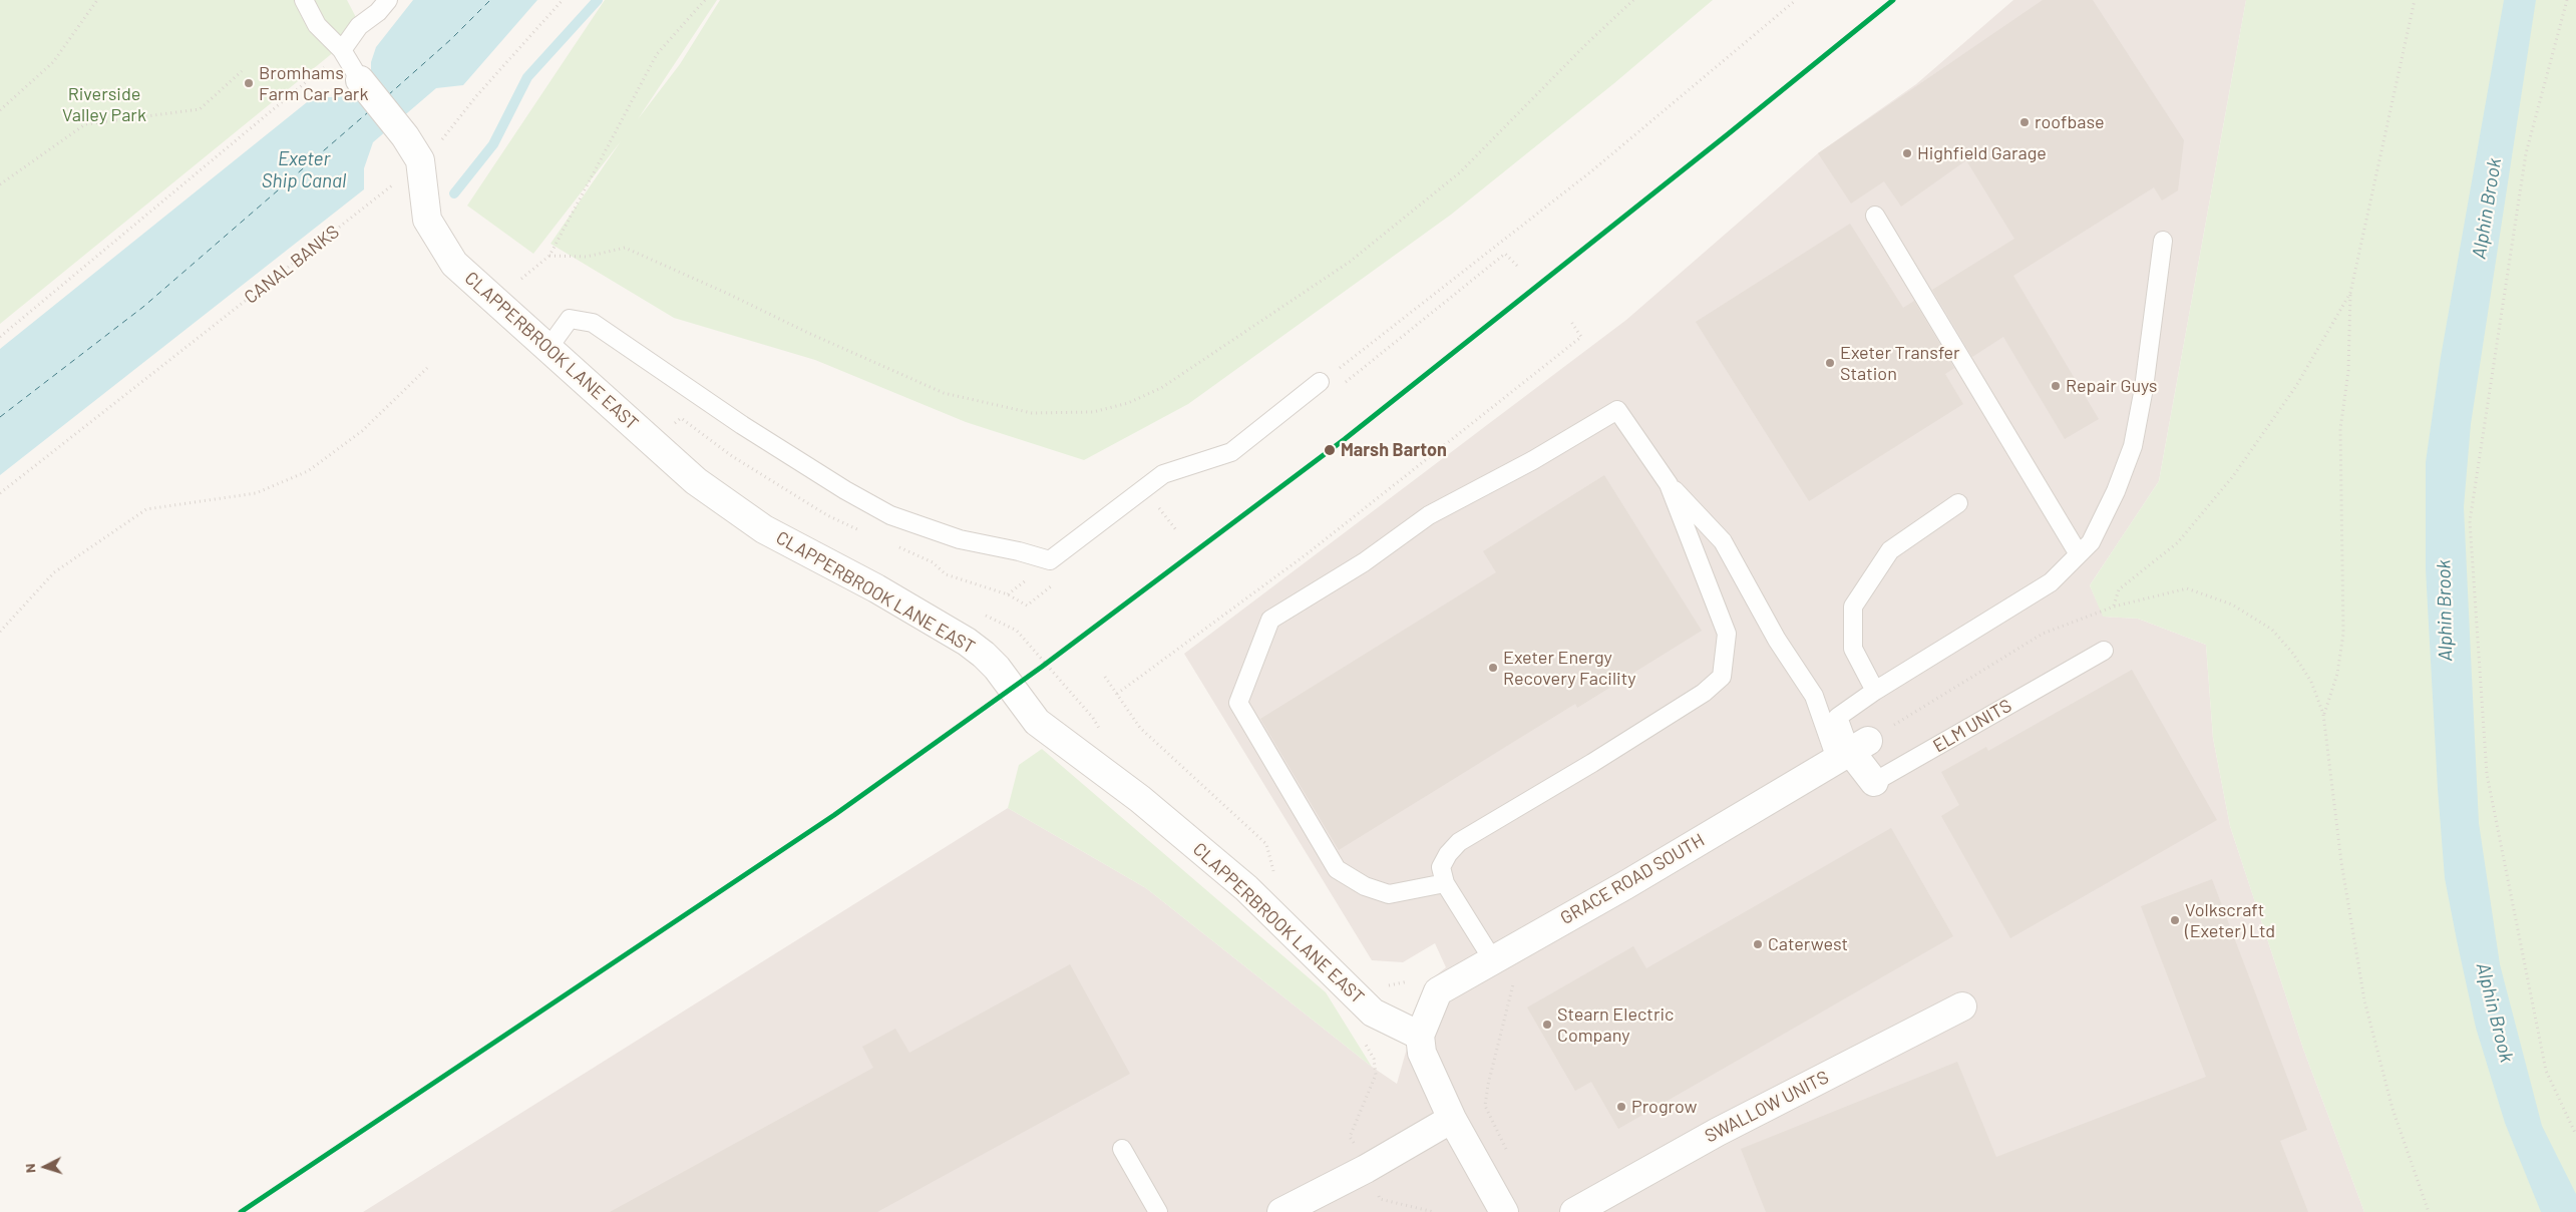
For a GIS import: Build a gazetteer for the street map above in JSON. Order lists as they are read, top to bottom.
{
  "streets": {
    "street": [
      "CLAPPERBROOK LANE EAST",
      "ELM UNITS",
      "GRACE ROAD SOUTH",
      "SWALLOW UNITS"
    ],
    "path": ["CANAL BANKS"]
  },
  "crossings": [
    ["CANAL BANKS", "CLAPPERBROOK LANE EAST"],
    ["CLAPPERBROOK LANE EAST", "GRACE ROAD SOUTH"],
    ["ELM UNITS", "GRACE ROAD SOUTH"]
  ],
  "water": ["Exeter Ship Canal", "Alphin Brook"],
  "parks": ["Riverside Valley Park"],
  "places": [
    "Bromhams Farm Car Park",
    "roofbase",
    "Highfield Garage",
    "Exeter Transfer Station",
    "Repair Guys",
    "Marsh Barton",
    "Exeter Energy Recovery Facility",
    "Volkscraft (Exeter) Ltd",
    "Caterwest",
    "Stearn Electric Company",
    "Progrow"
  ],
  "north": "left"
}
